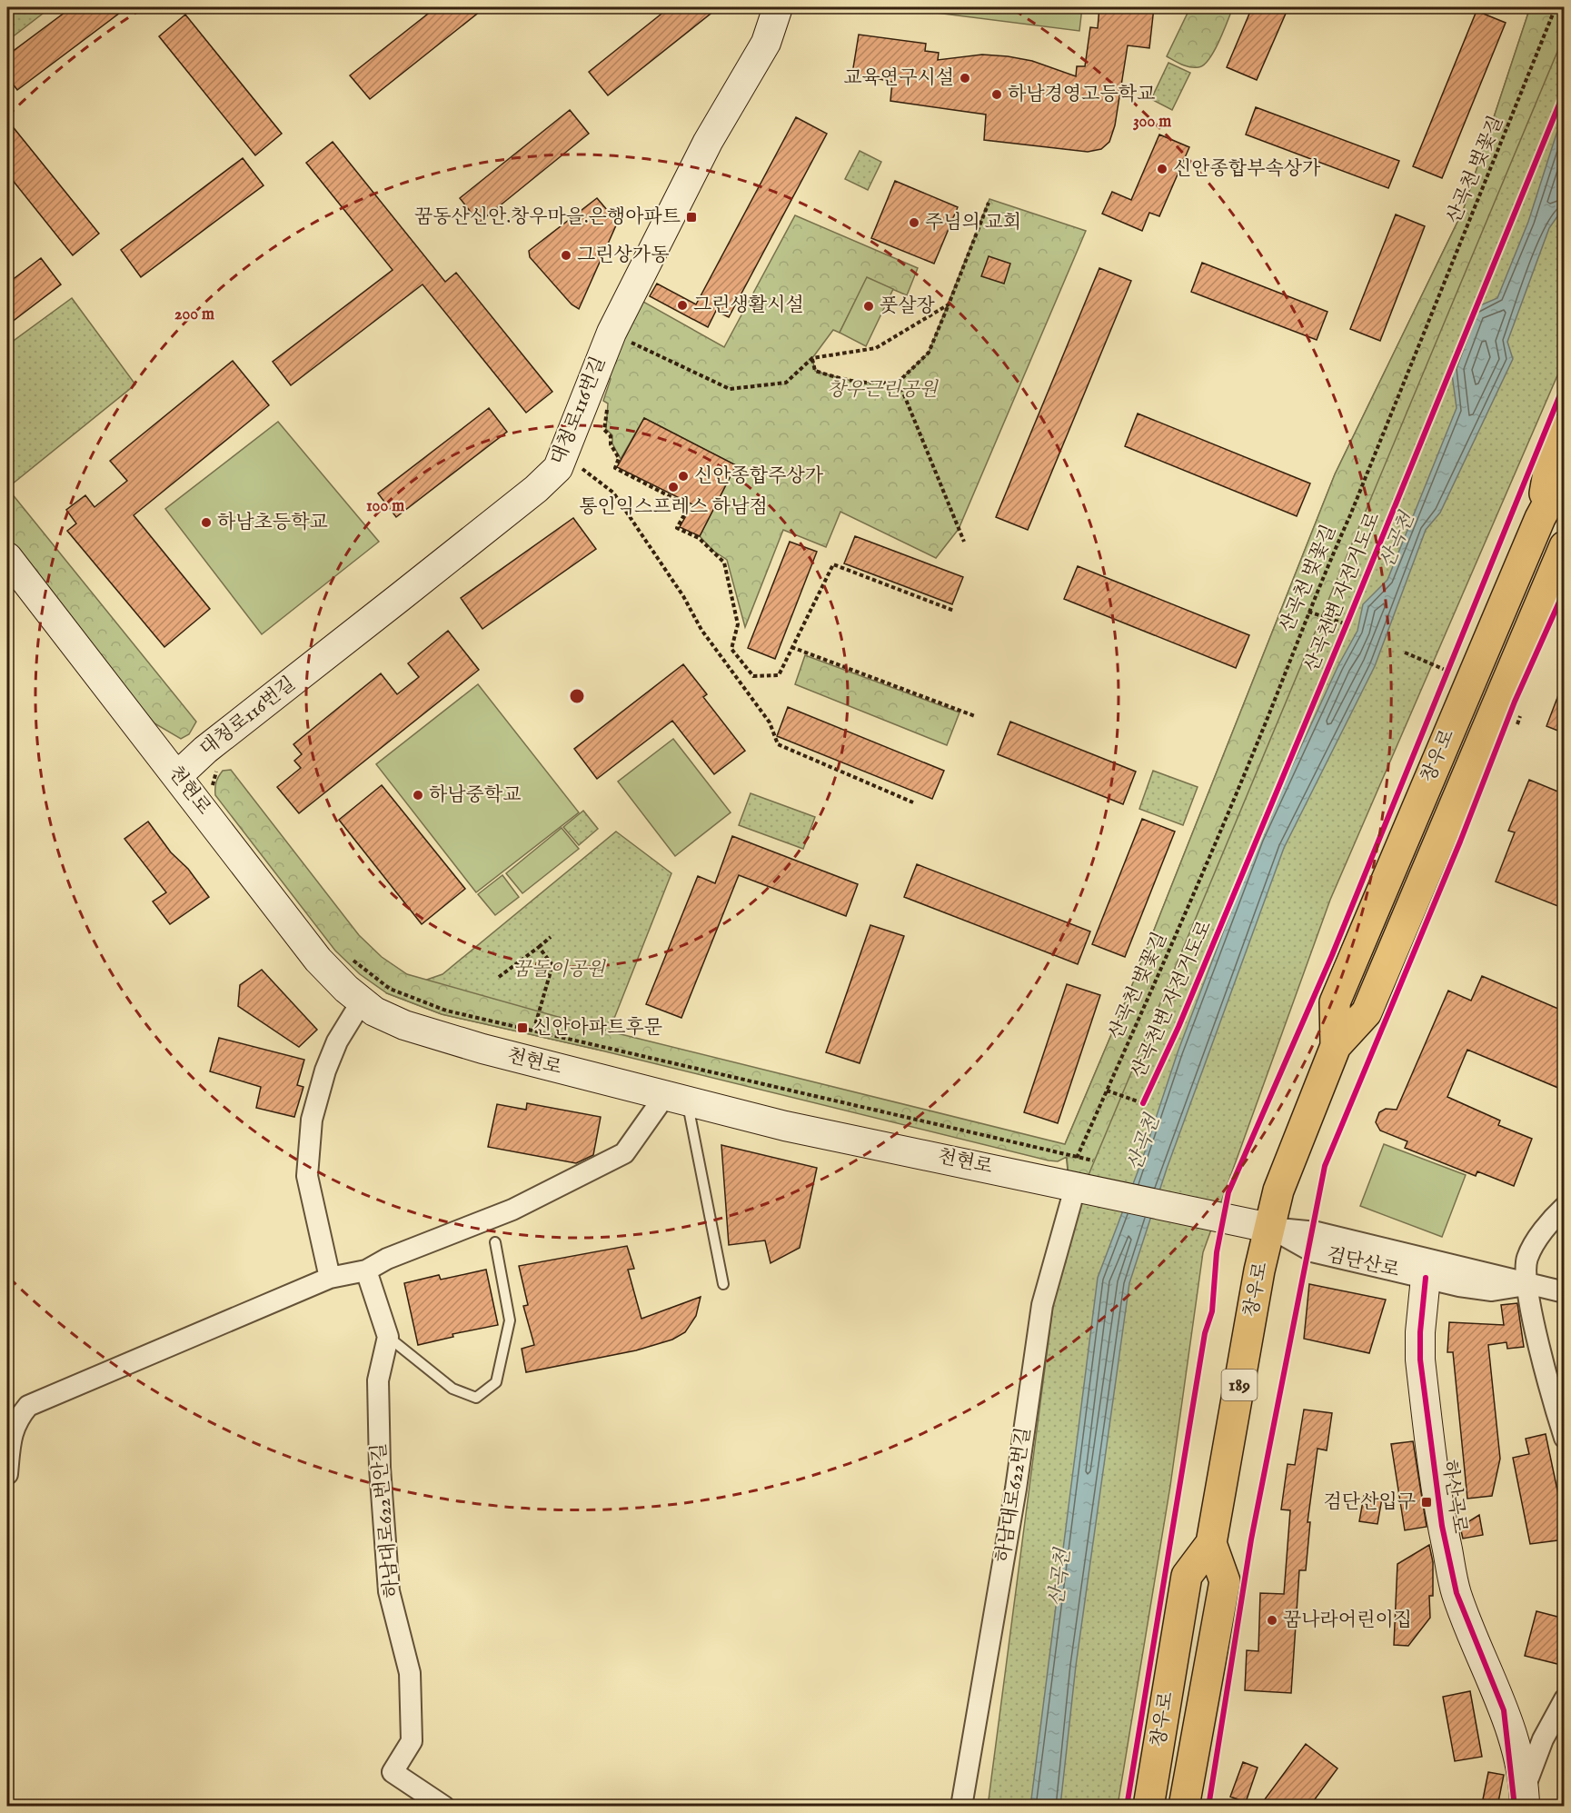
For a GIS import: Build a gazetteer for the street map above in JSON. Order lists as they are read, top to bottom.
{
  "streets": {
    "main road": [
      "대청로116번길",
      "창우로",
      "천현로",
      "189",
      "하산곡로"
    ],
    "street": ["검단산로", "하남대로622번길", "하남대로622번안길"],
    "path": ["산곡천 벚꽃길"],
    "cycle path": ["산곡천변 자전거도로"]
  },
  "crossings": [
    ["산곡천 벚꽃길", "천현로"],
    ["산곡천 벚꽃길", "하남대로622번길"],
    ["대청로116번길", "천현로"],
    ["창우로", "천현로"],
    ["창우로", "검단산로"],
    ["천현로", "검단산로"],
    ["천현로", "하남대로622번길"],
    ["검단산로", "하산곡로"]
  ],
  "water": ["산곡천"],
  "parks": ["창우근린공원", "꿈돌이공원"],
  "places": {
    "other": [
      "교육연구시설",
      "하남경영고등학교",
      "신안종합부속상가",
      "주님의 교회",
      "그린상가동",
      "그린생활시설",
      "풋살장",
      "신안종합주상가",
      "통인익스프레스 하남점",
      "하남초등학교",
      "하남중학교",
      "꿈나라어린이집"
    ],
    "transit": ["꿈동산신안.창우마을.은행아파트", "신안아파트후문", "검단산입구"]
  },
  "rings": ["300 m", "200 m", "100 m"]
}
